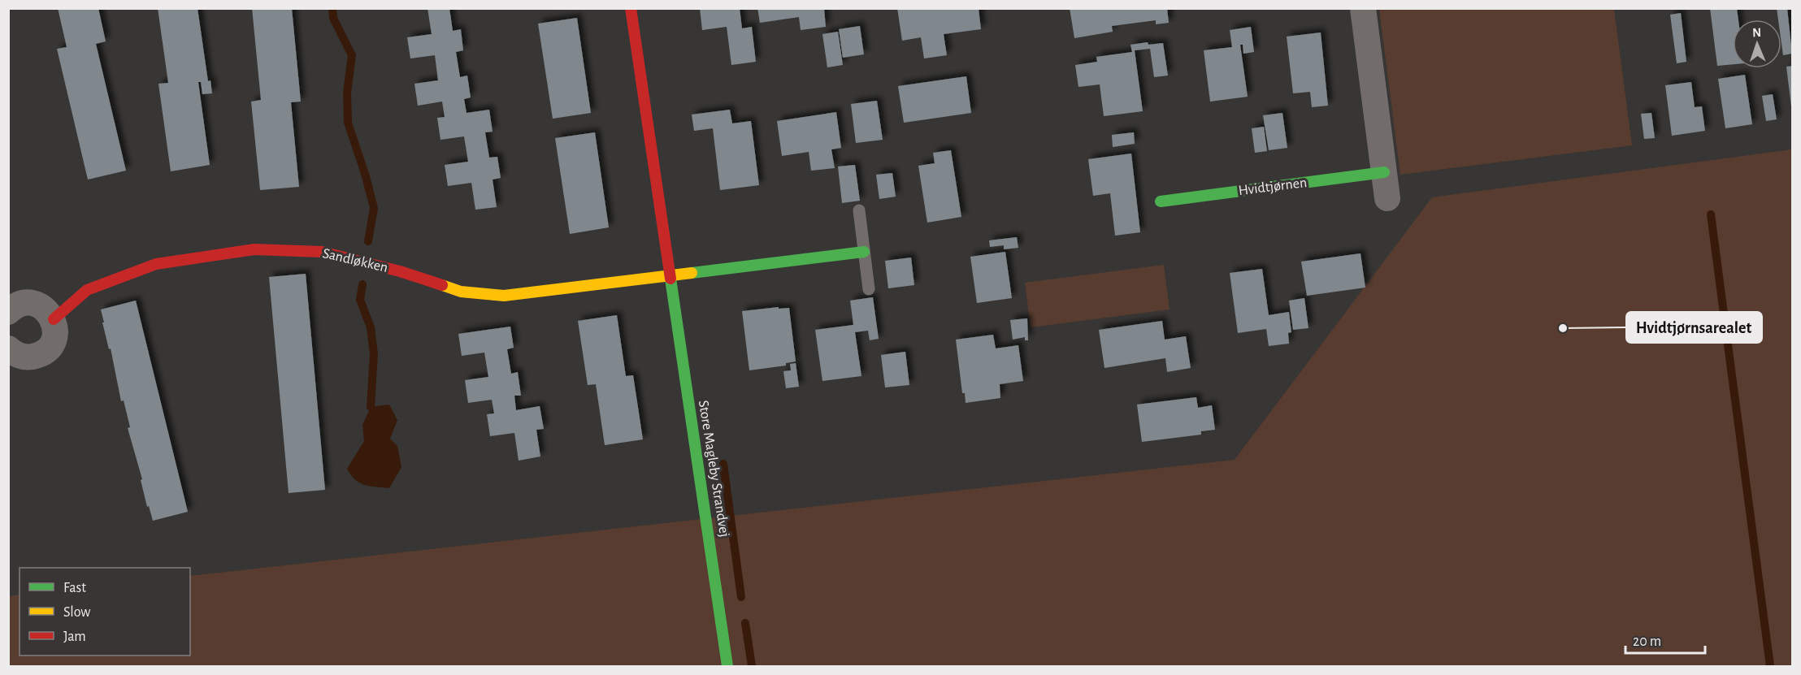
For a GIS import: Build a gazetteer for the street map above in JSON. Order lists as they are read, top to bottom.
{
  "streets": {
    "street": ["Hvidtjørnen", "Sandløkken", "Store Magleby Strandvej"]
  },
  "crossings": [
    ["Sandløkken", "Store Magleby Strandvej"]
  ],
  "places": ["Hvidtjørnsarealet"],
  "legend": ["Fast", "Slow", "Jam"],
  "scale_bar": "20 m",
  "north": "top"
}
